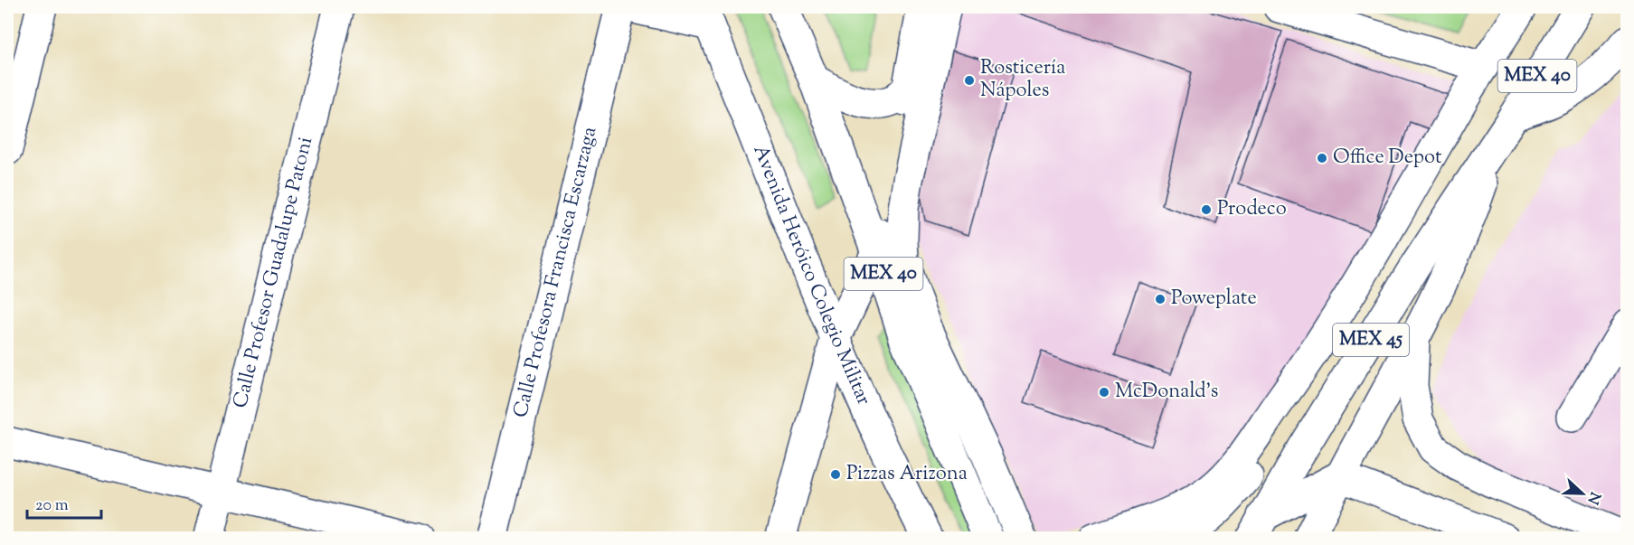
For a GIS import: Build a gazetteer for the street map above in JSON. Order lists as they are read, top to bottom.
{
  "streets": {
    "street": [
      "MEX 40",
      "Calle Profesor Guadalupe Patoni",
      "Calle Profesora Francisca Escarzaga",
      "Avenida Heróico Colegio Militar",
      "MEX 45"
    ]
  },
  "crossings": [
    ["MEX 40", "MEX 45"]
  ],
  "places": [
    "Rosticería Nápoles",
    "Office Depot",
    "Prodeco",
    "Poweplate",
    "McDonald's",
    "Pizzas Arizona"
  ],
  "scale_bar": "20 m",
  "north": "right"
}
